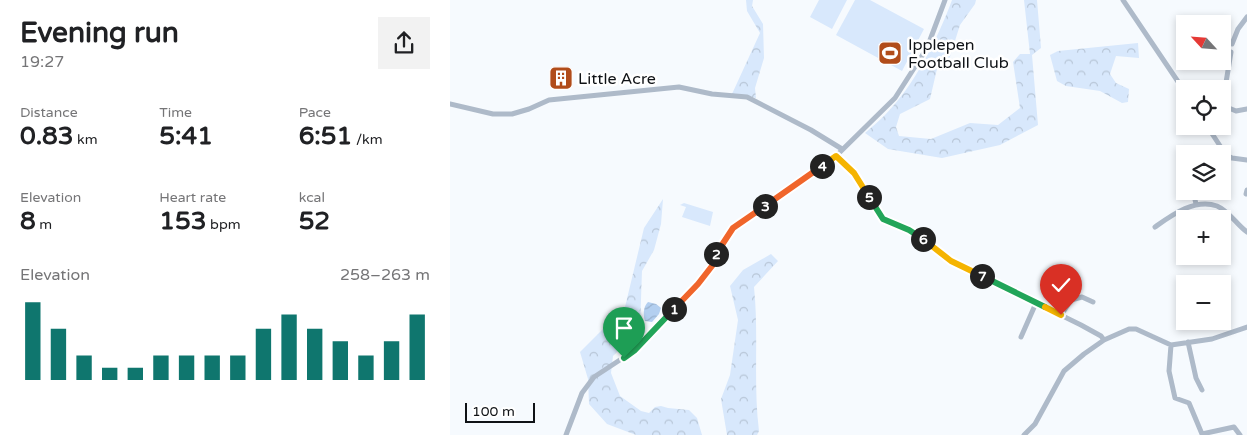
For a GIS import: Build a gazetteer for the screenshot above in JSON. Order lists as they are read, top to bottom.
{
  "places": {
    "sports": ["Ipplepen Football Club"],
    "building": ["Little Acre"]
  },
  "scale_bar": "100 m",
  "north": "top left",
  "page": {
    "heading": ["Evening run", "19:27"],
    "map_buttons": ["+", "−"],
    "stats": [
      ["Distance", "0.83 km"],
      ["Time", "5:41"],
      ["Pace", "6:51 /km"],
      ["Elevation", "8 m"],
      ["Heart rate", "153 bpm"],
      ["kcal", "52"]
    ],
    "pins": [
      "4",
      "5",
      "3",
      "6",
      "2",
      "7",
      "1"
    ],
    "chart": ["Elevation", "258–263 m"],
    "scale": "100 m"
  }
}
